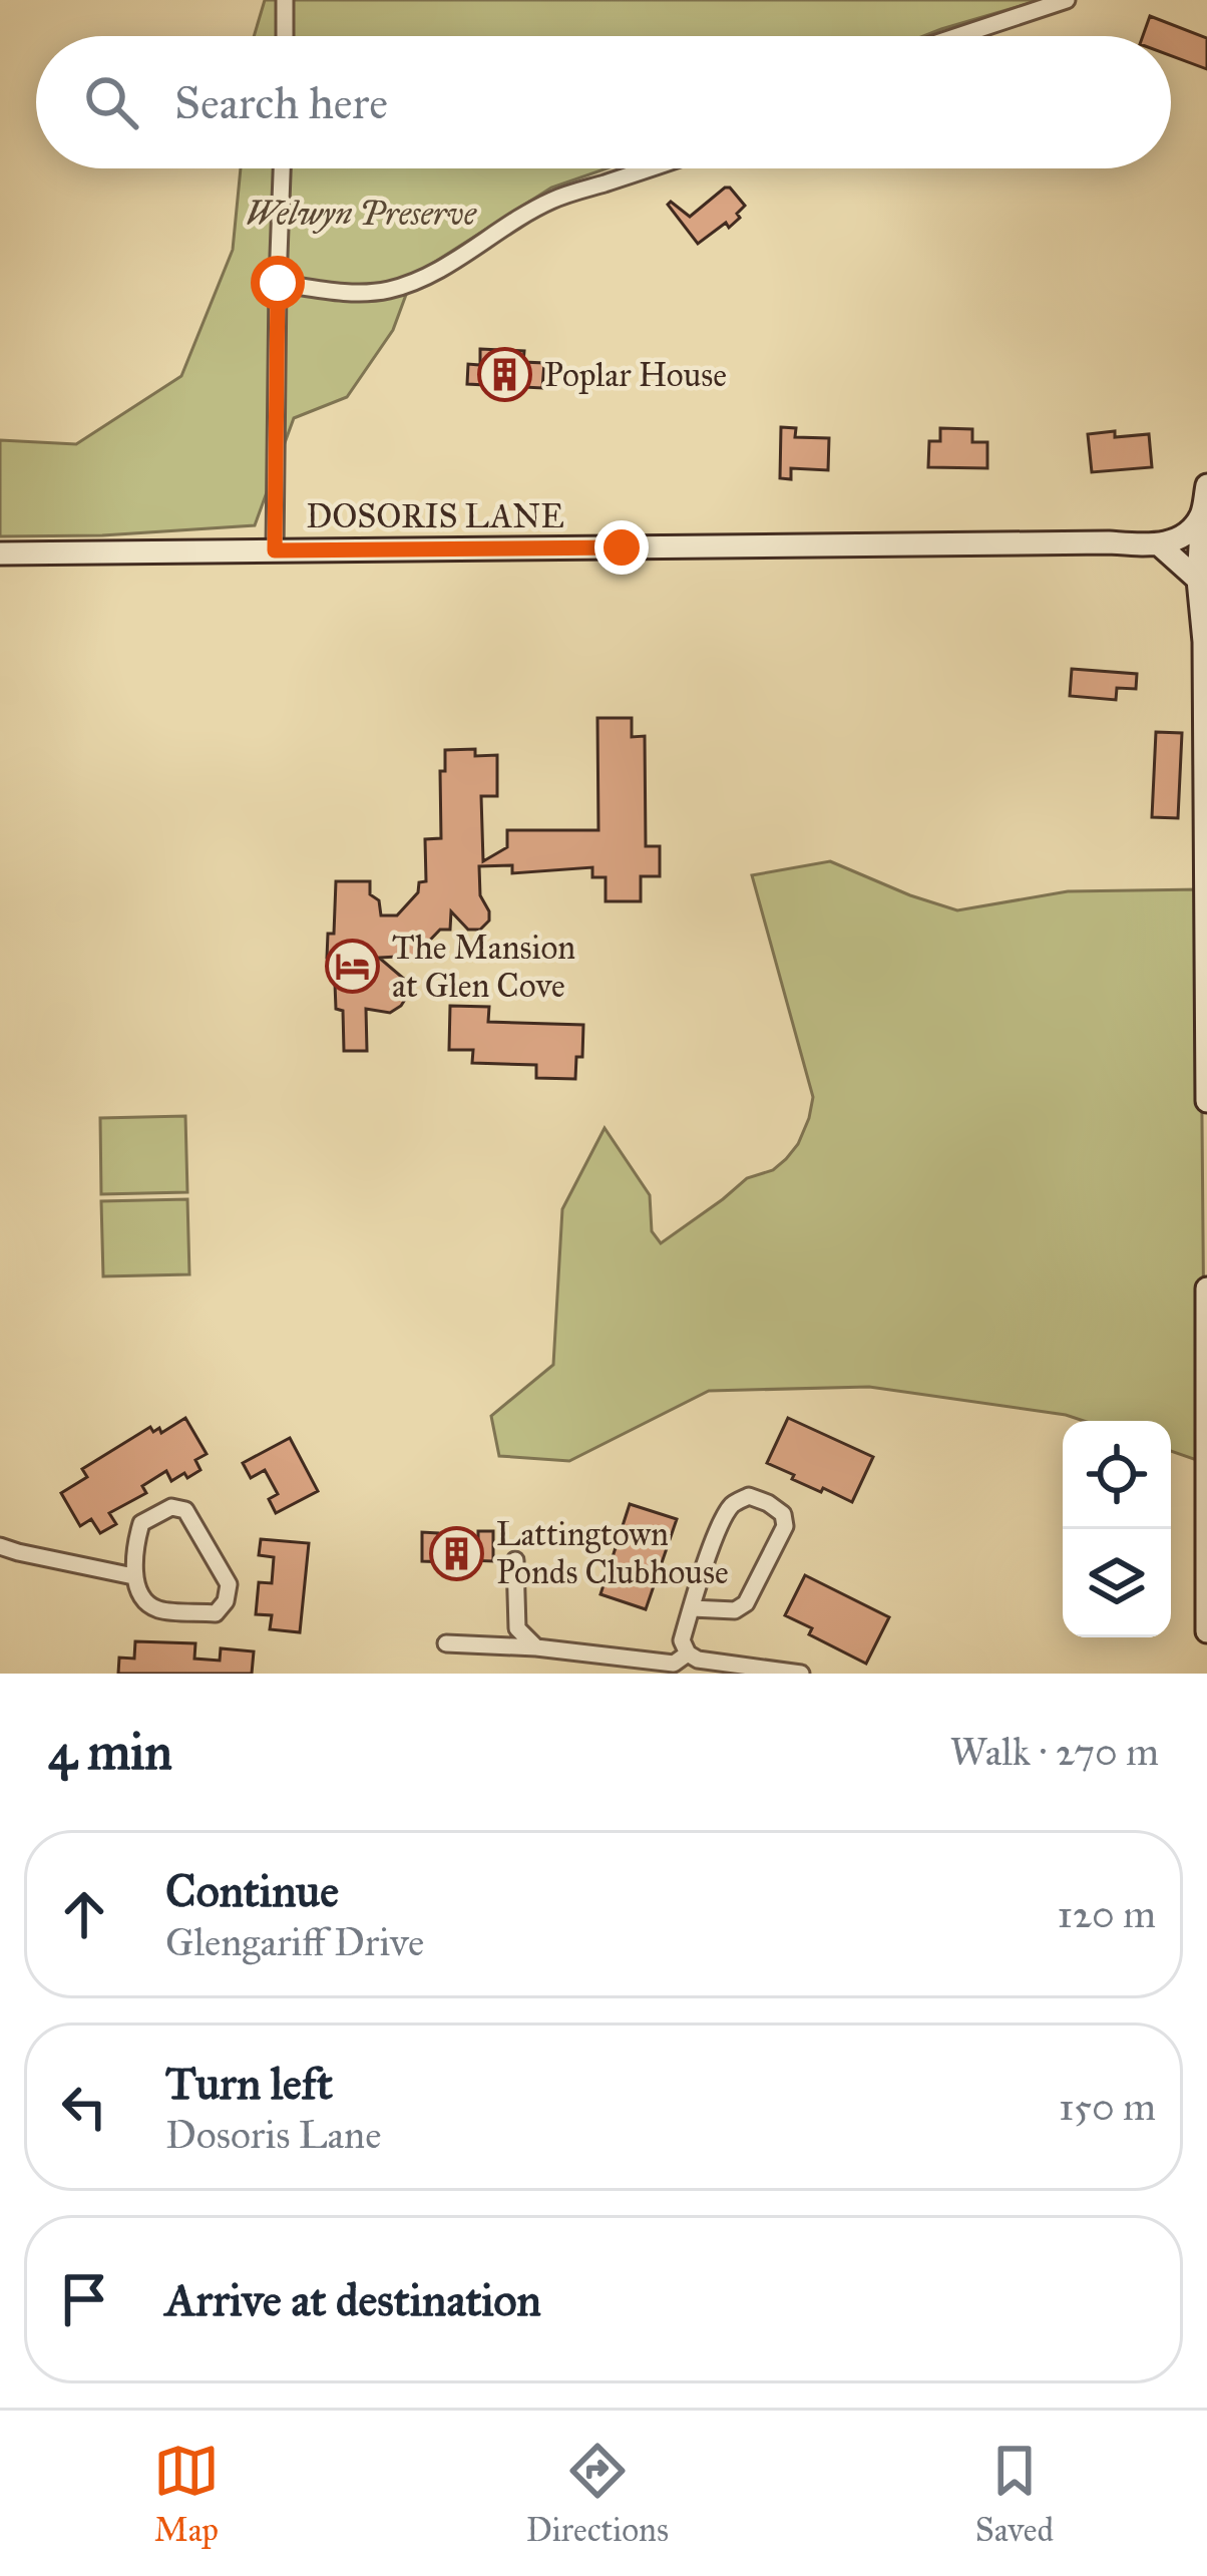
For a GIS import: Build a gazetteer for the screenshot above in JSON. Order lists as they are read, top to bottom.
{
  "streets": {
    "street": ["DOSORIS LANE"]
  },
  "parks": ["Welwyn Preserve"],
  "places": {
    "building": ["Poplar House", "Lattingtown Ponds Clubhouse"],
    "hotel": ["The Mansion at Glen Cove"]
  },
  "page": {
    "search": "Search here",
    "heading": ["4 min", "Walk · 270 m"],
    "list": [
      ["Continue", "Glengariff Drive", "120 m"],
      ["Turn left", "Dosoris Lane", "150 m"],
      "Arrive at destination"
    ],
    "nav": ["Map", "Directions", "Saved"]
  }
}
